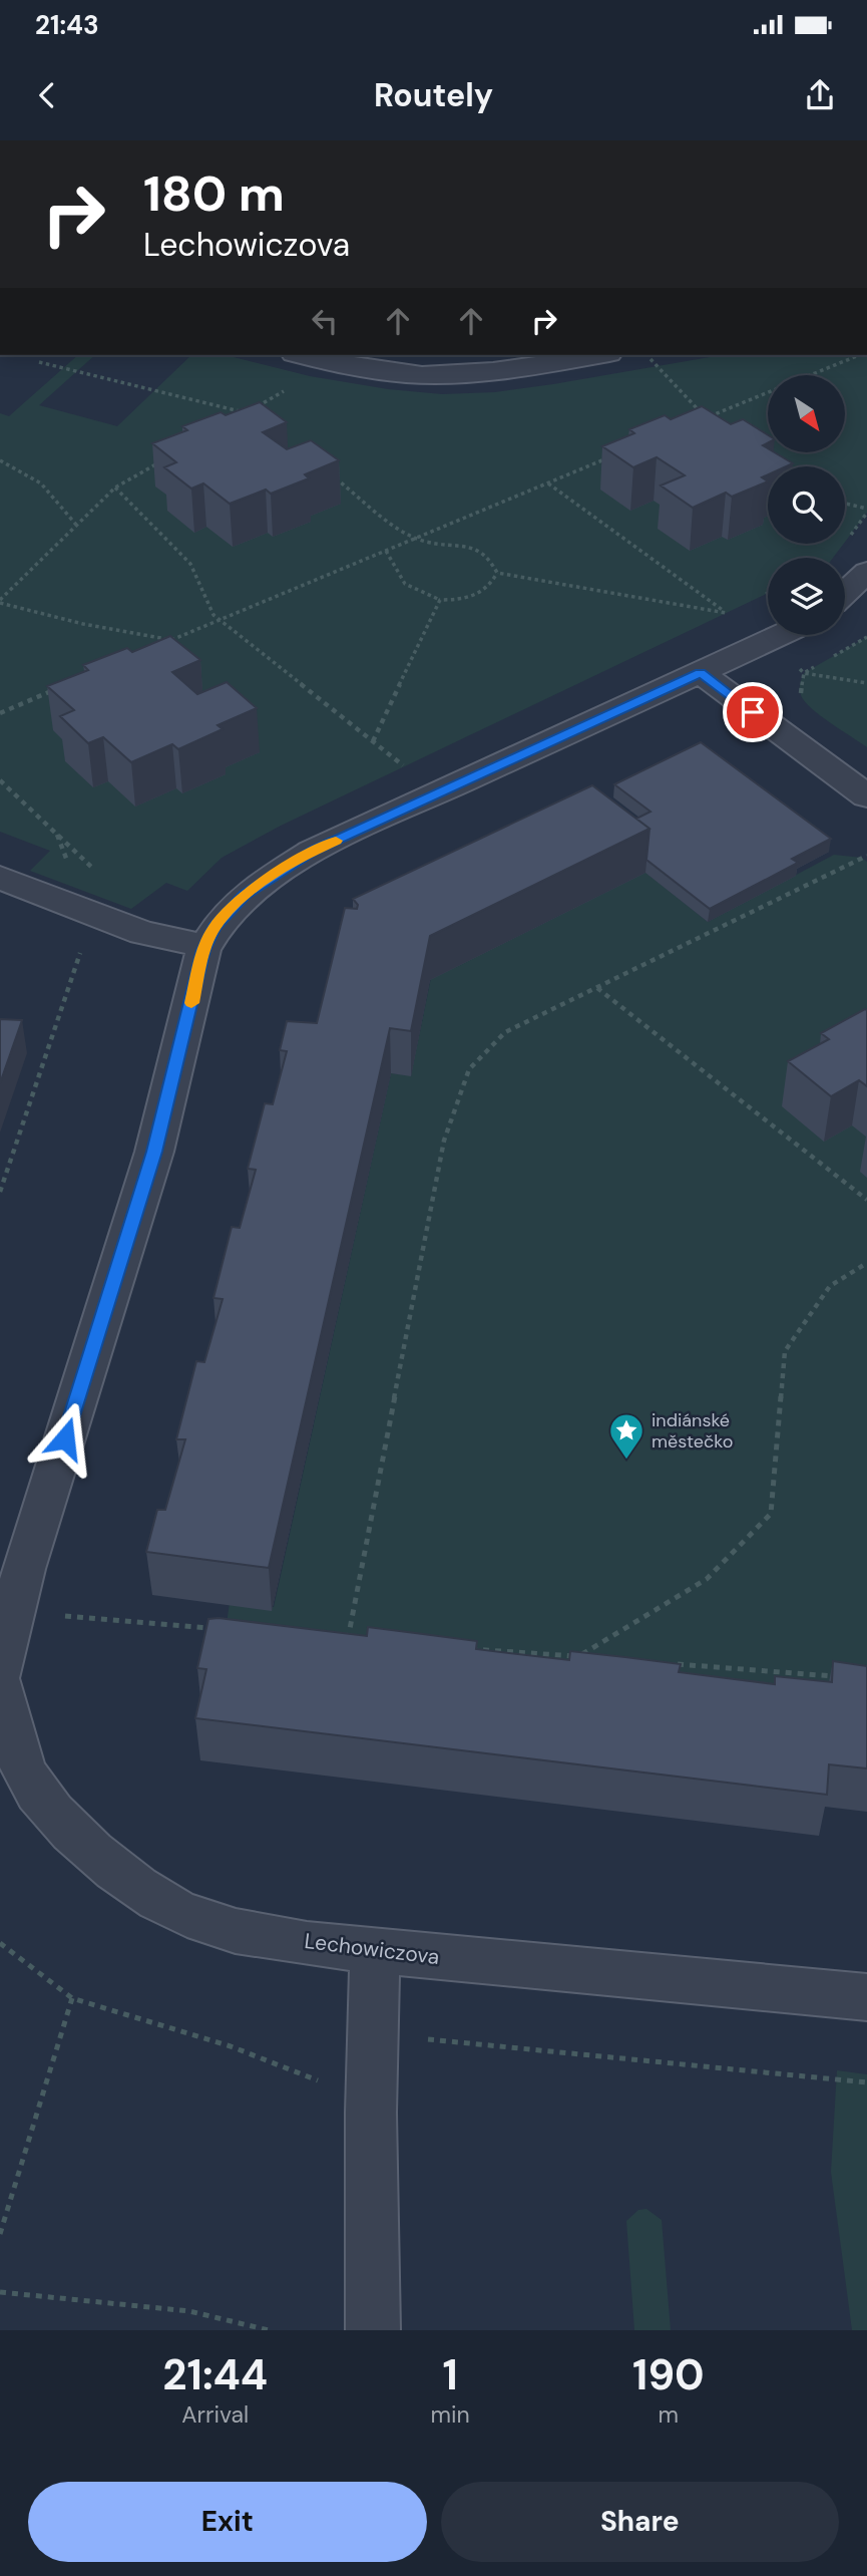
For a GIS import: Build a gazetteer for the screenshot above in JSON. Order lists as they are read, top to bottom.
{
  "streets": {
    "street": ["Lechowiczova"]
  },
  "places": {
    "place": ["indiánské městečko"]
  },
  "north": "bottom right",
  "page": {
    "status": "21:43",
    "header": "Routely",
    "turn": ["180 m", "Lechowiczova"],
    "eta": [
      "21:44",
      "Arrival",
      "1",
      "min",
      "190",
      "m"
    ],
    "buttons": ["Exit", "Share"]
  }
}
